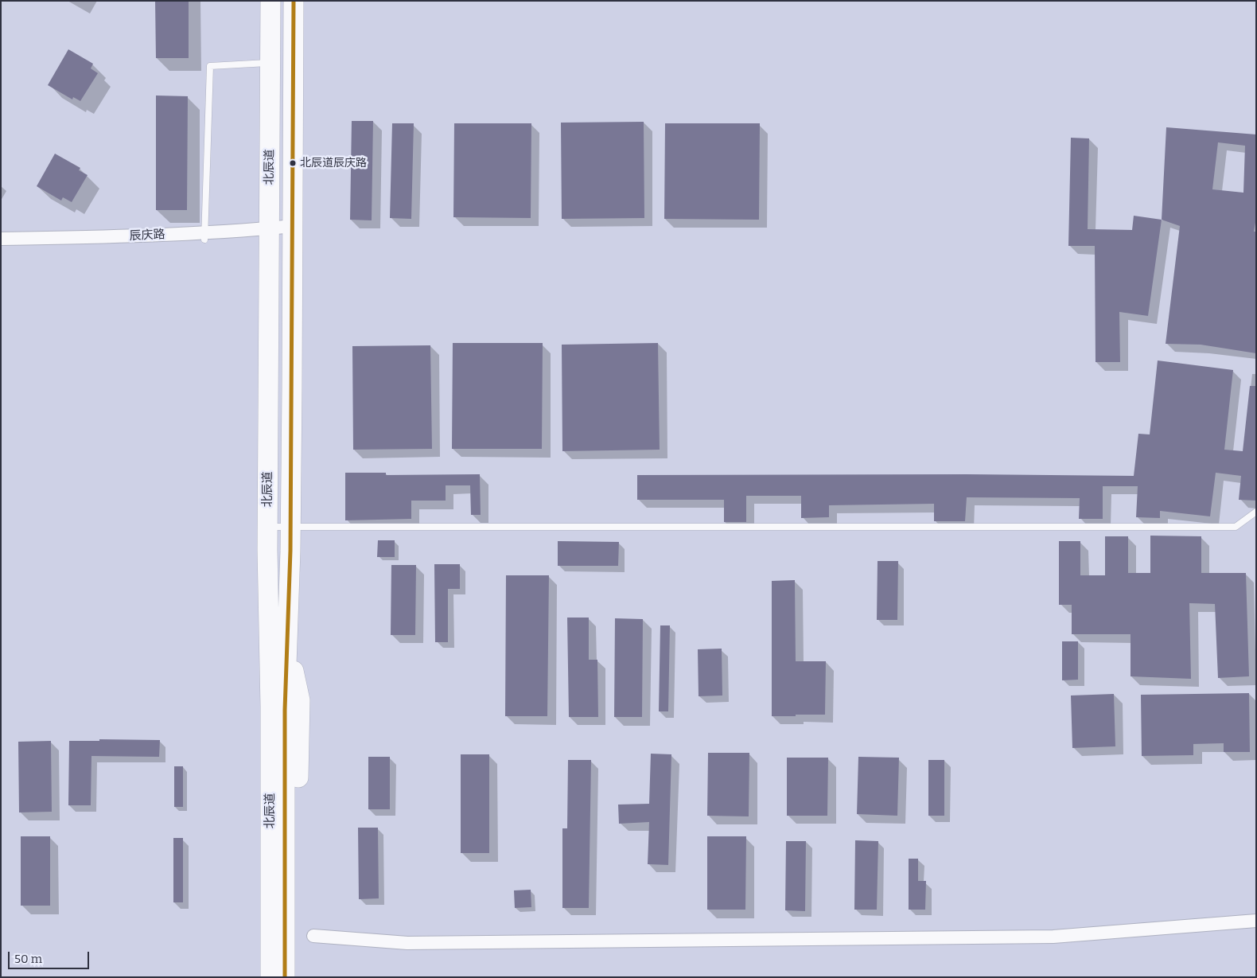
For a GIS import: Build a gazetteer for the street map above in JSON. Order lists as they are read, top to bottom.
{
  "streets": {
    "main road": ["北辰道"],
    "street": ["辰庆路"]
  },
  "crossings": [
    ["北辰道", "辰庆路"]
  ],
  "places": ["北辰道辰庆路"],
  "scale_bar": "50 m"
}
